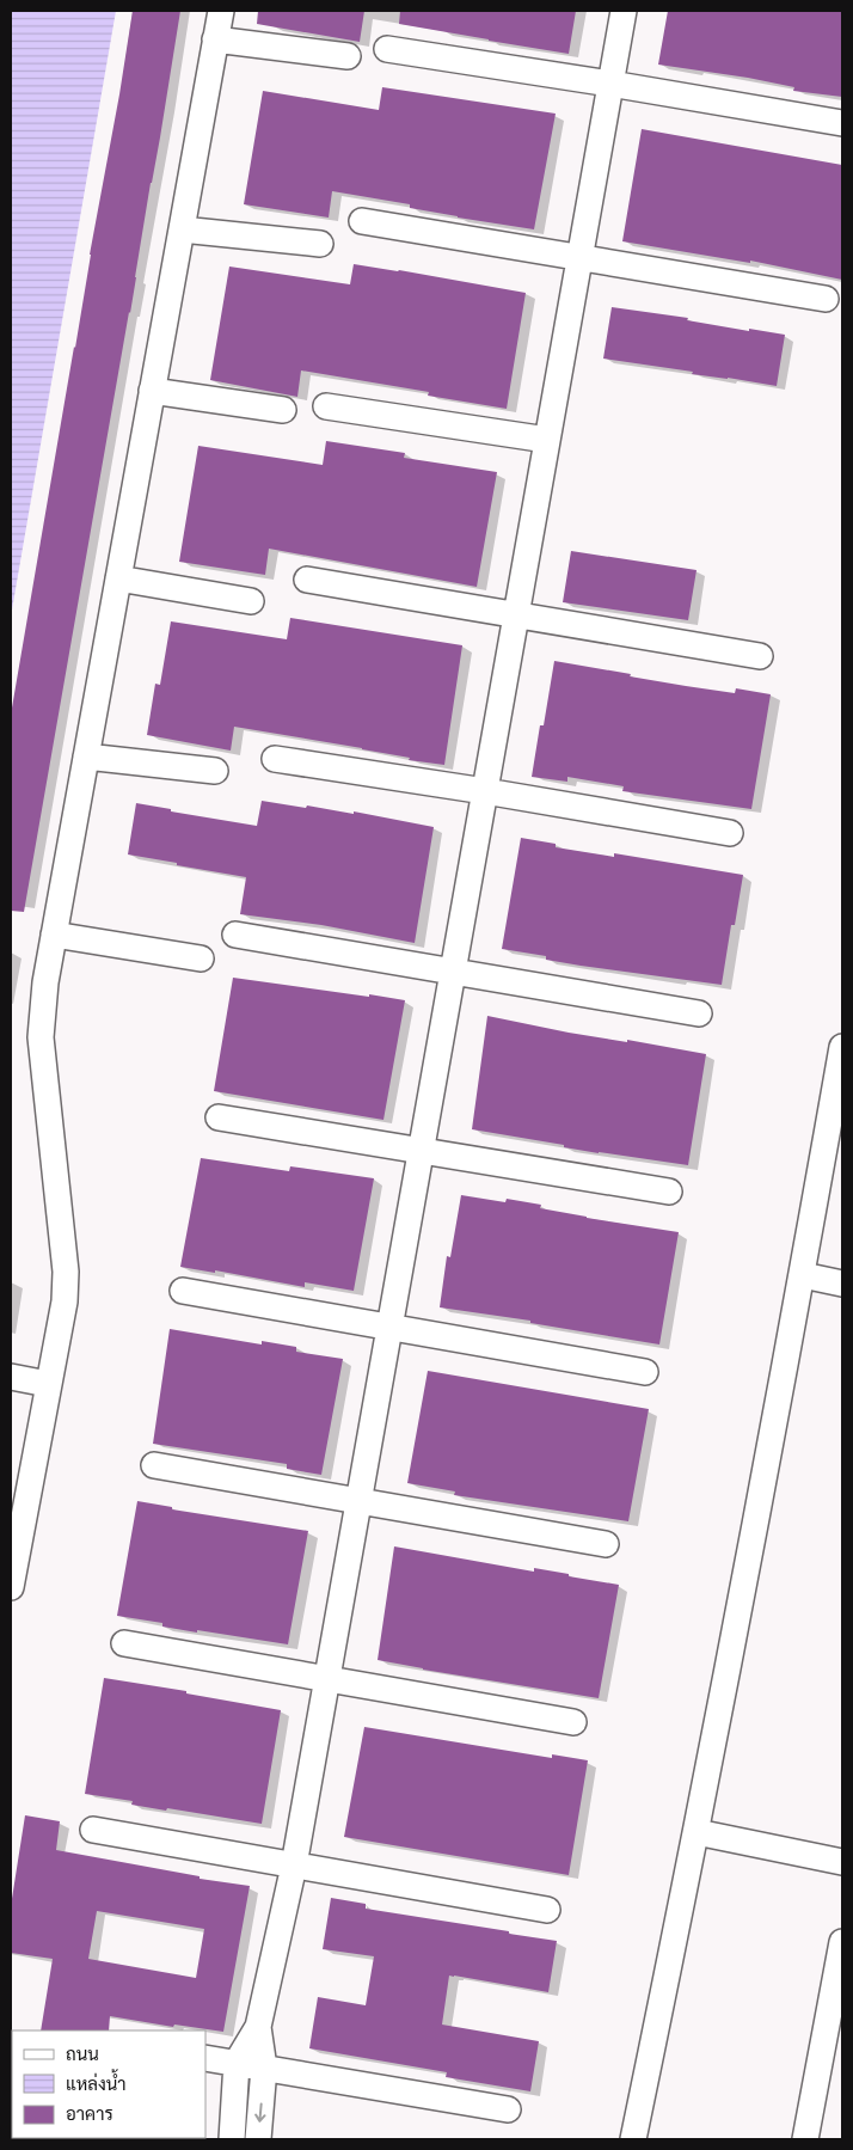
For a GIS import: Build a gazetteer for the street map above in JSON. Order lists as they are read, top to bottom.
{
  "legend": ["ถนน", "แหล่งน้ำ", "อาคาร"]
}
